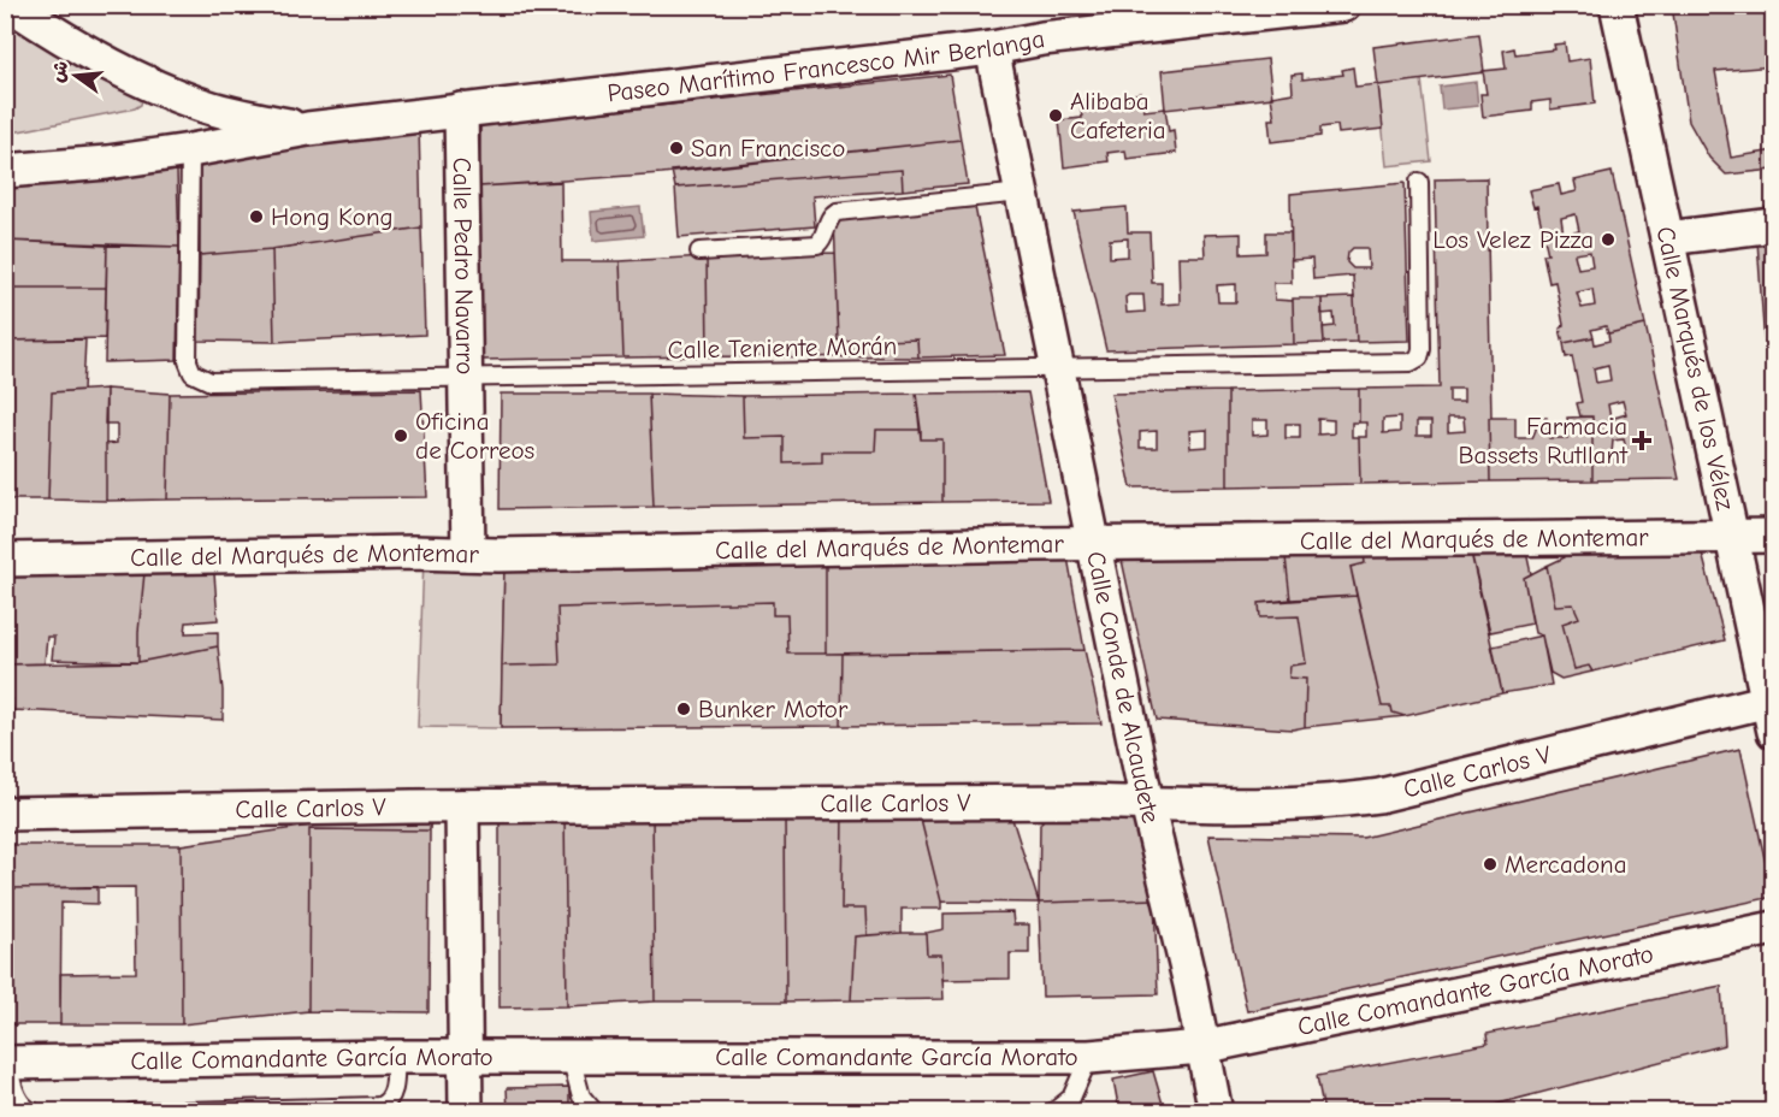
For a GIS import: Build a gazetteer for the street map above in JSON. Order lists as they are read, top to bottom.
{
  "streets": {
    "street": [
      "Paseo Marítimo Francesco Mir Berlanga",
      "Calle Pedro Navarro",
      "Calle Marqués de los Vélez",
      "Calle del Marqués de Montemar",
      "Calle Conde de Alcaudete",
      "Calle Carlos V",
      "Calle Comandante García Morato"
    ],
    "lane": ["Calle Teniente Morán"]
  },
  "crossings": [
    ["Paseo Marítimo Francesco Mir Berlanga", "Calle Pedro Navarro"],
    ["Paseo Marítimo Francesco Mir Berlanga", "Calle Teniente Morán"],
    ["Paseo Marítimo Francesco Mir Berlanga", "Calle Conde de Alcaudete"],
    ["Calle Pedro Navarro", "Calle Teniente Morán"],
    ["Calle Pedro Navarro", "Calle del Marqués de Montemar"],
    ["Calle Teniente Morán", "Calle Conde de Alcaudete"],
    ["Calle Marqués de los Vélez", "Calle del Marqués de Montemar"],
    ["Calle Marqués de los Vélez", "Calle Carlos V"],
    ["Calle del Marqués de Montemar", "Calle Conde de Alcaudete"],
    ["Calle Conde de Alcaudete", "Calle Carlos V"],
    ["Calle Conde de Alcaudete", "Calle Comandante García Morato"]
  ],
  "places": {
    "other": [
      "Alibaba Cafeteria",
      "San Francisco",
      "Hong Kong",
      "Los Velez Pizza",
      "Oficina de Correos",
      "Bunker Motor",
      "Mercadona"
    ],
    "health": ["Farmacia Bassets Rutllant"]
  },
  "north": "left"
}
